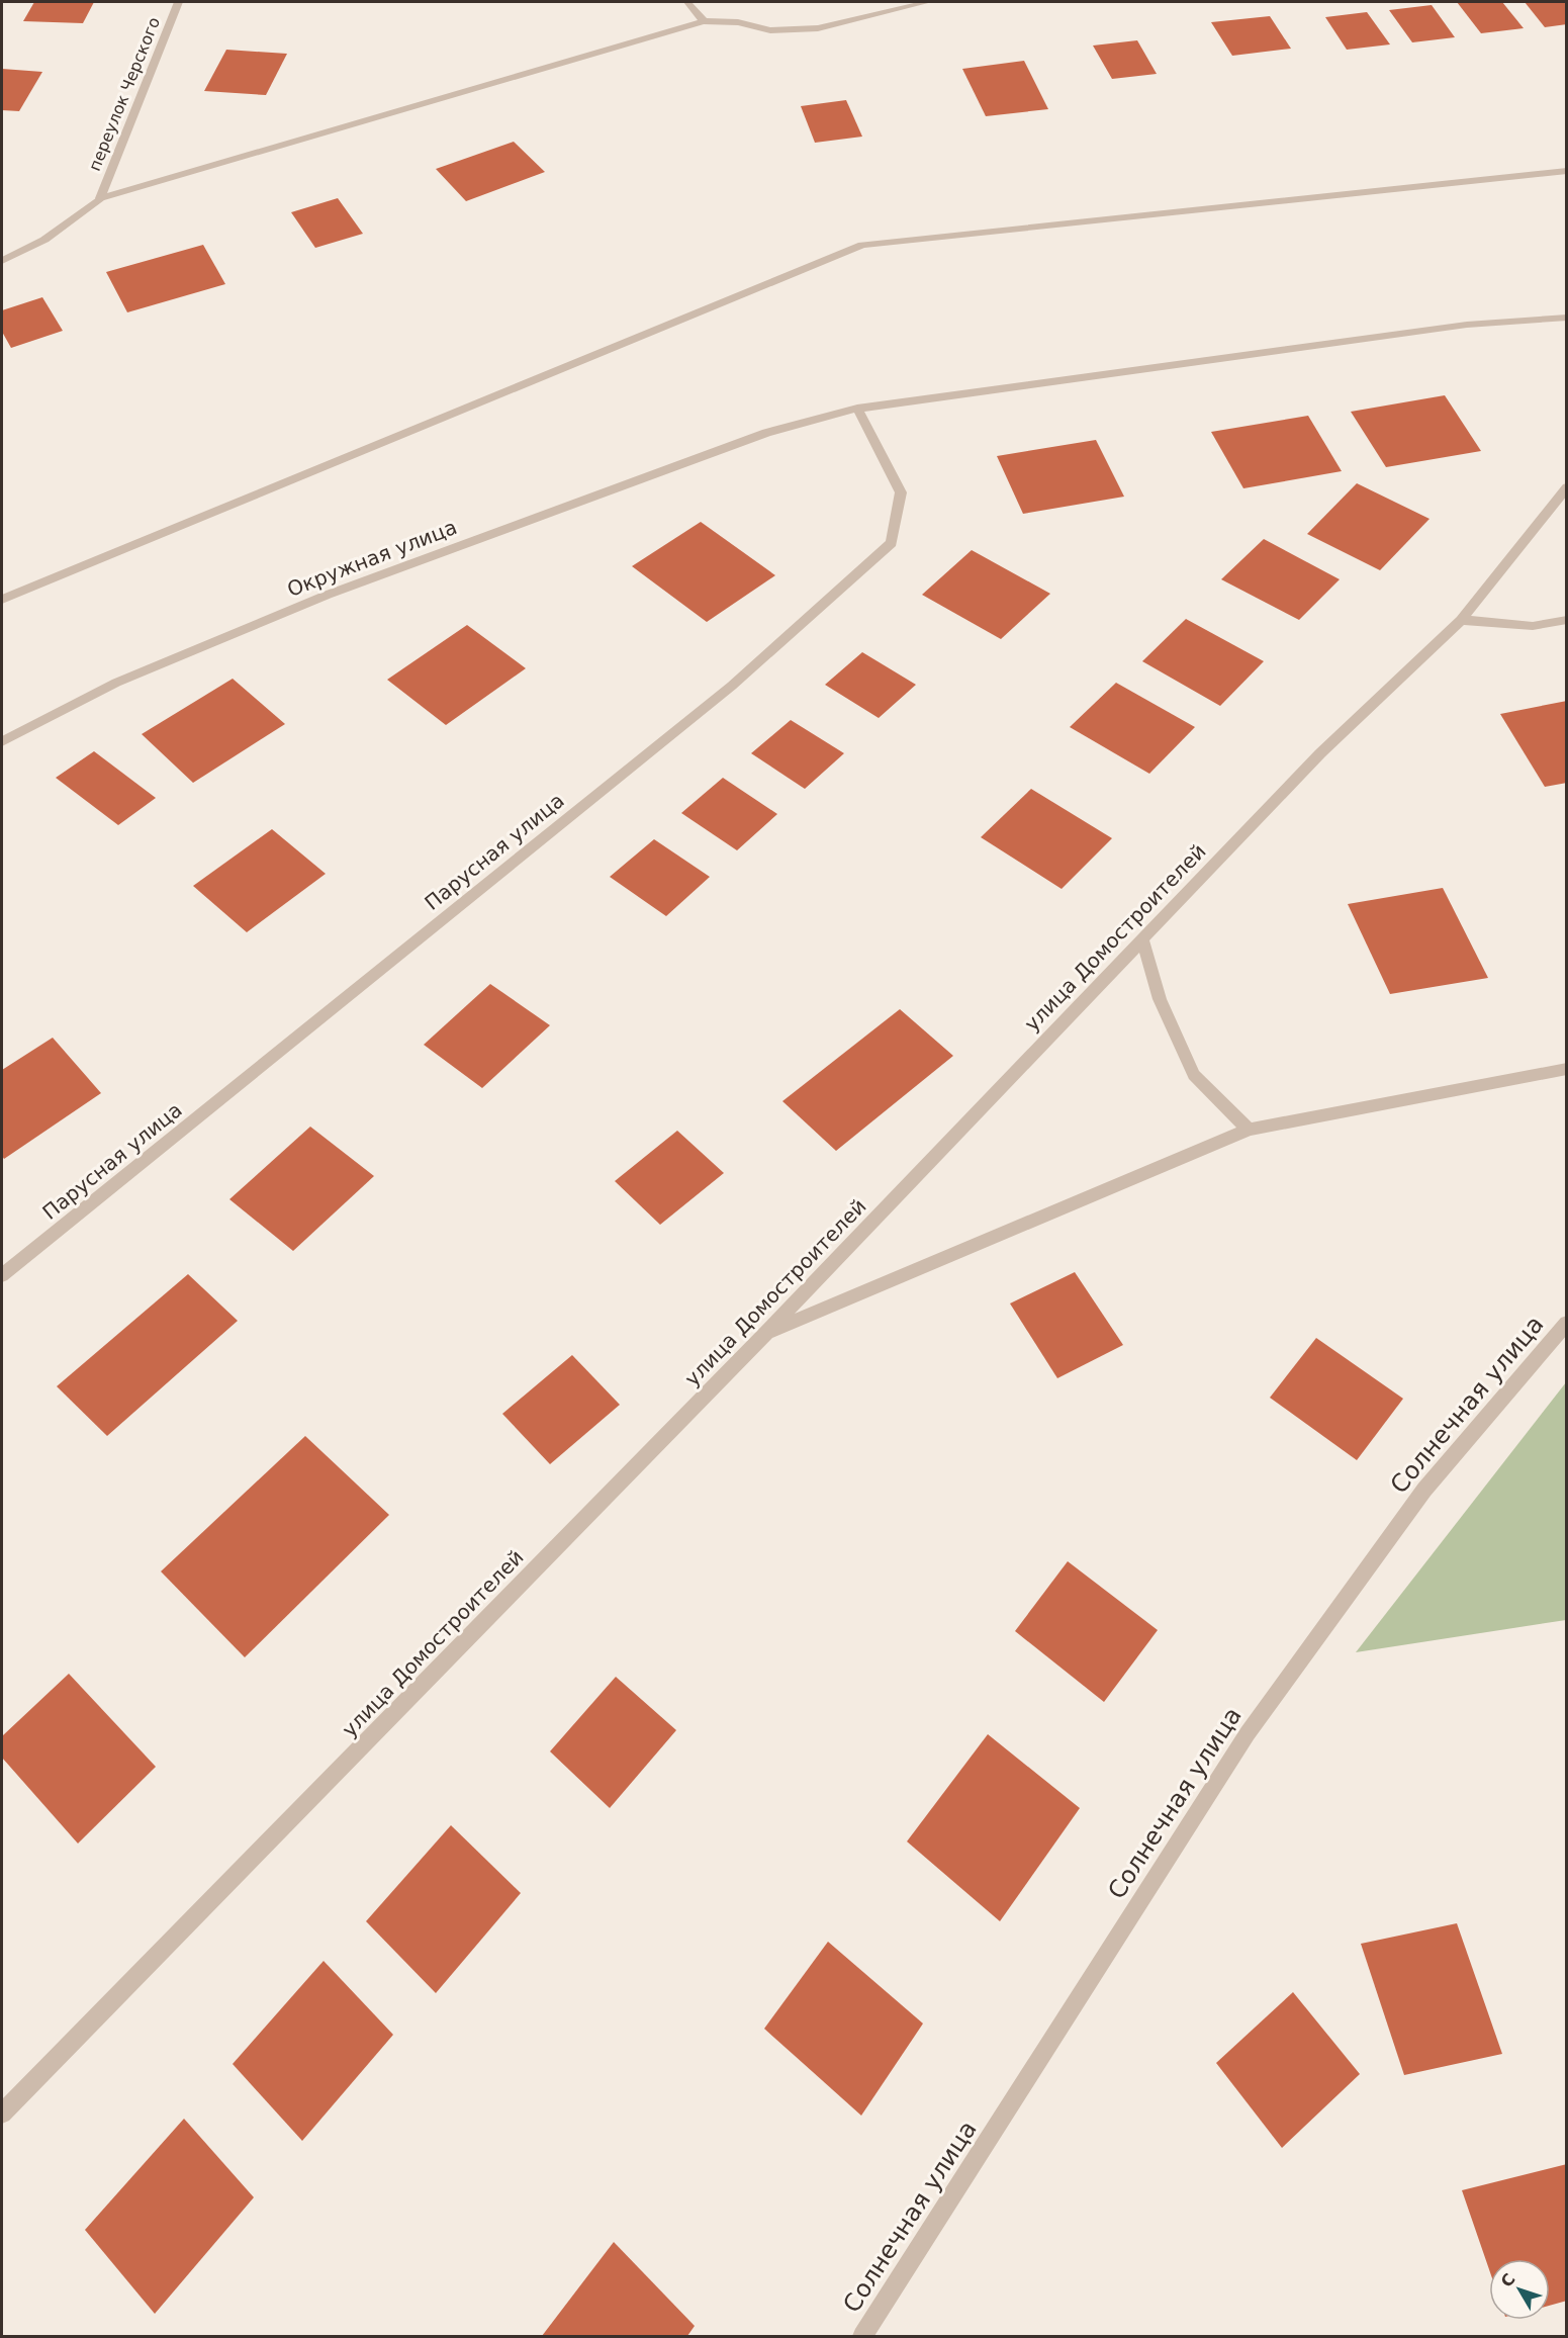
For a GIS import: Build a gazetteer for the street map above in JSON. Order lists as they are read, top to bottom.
{
  "streets": {
    "street": [
      "переулок Черского",
      "Окружная улица",
      "Парусная улица",
      "улица Домостроителей",
      "Солнечная улица"
    ]
  },
  "crossings": [
    ["Окружная улица", "Парусная улица"]
  ],
  "north": "top left"
}
